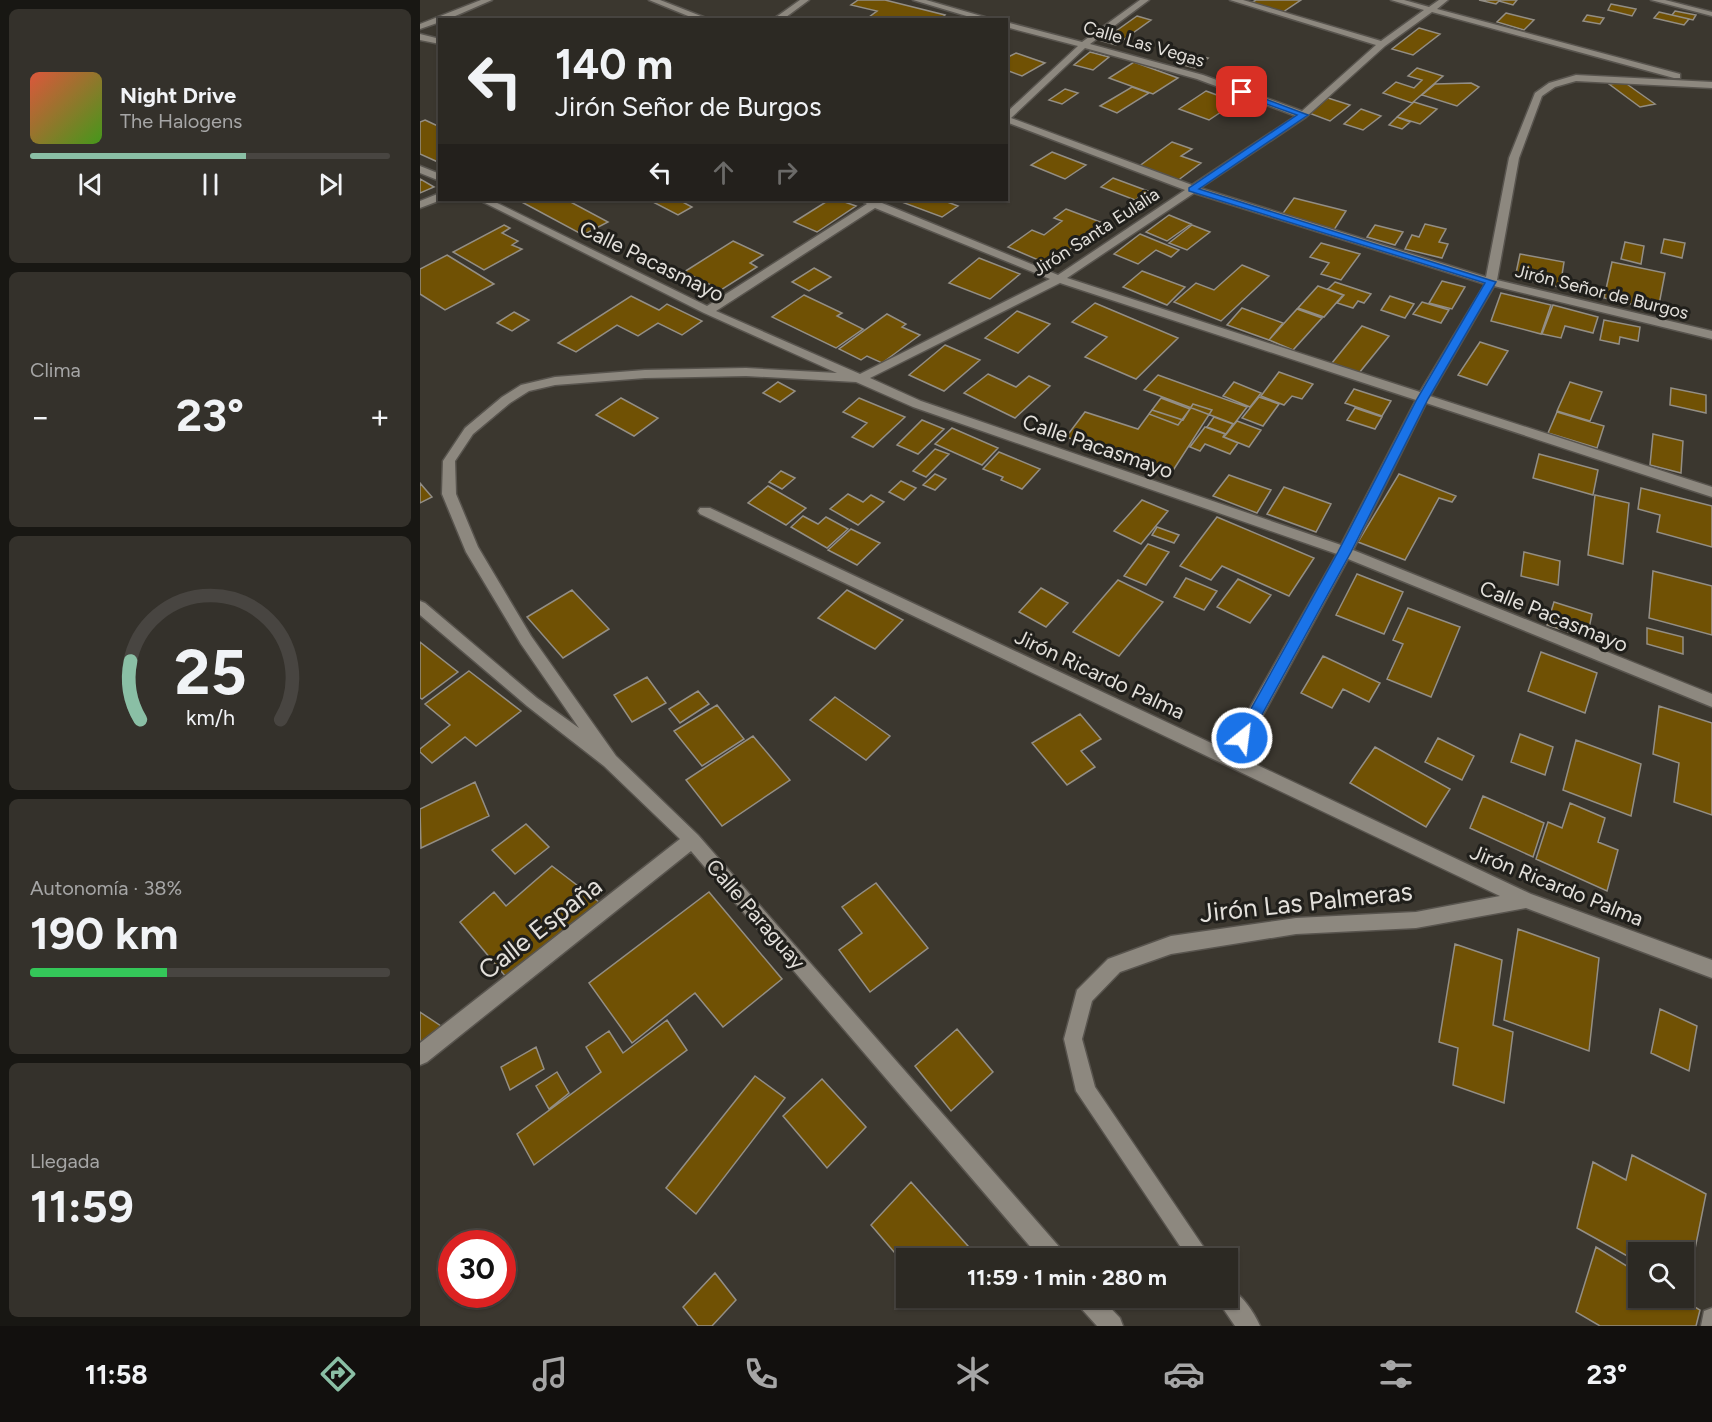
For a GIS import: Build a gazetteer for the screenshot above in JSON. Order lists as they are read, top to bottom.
{
  "streets": {
    "street": [
      "Calle Las Vegas",
      "Jirón Santa Eulalia",
      "Calle Pacasmayo",
      "Jirón Señor de Burgos",
      "Jirón Ricardo Palma",
      "Jirón Las Palmeras",
      "Calle Paraguay",
      "Calle España"
    ]
  },
  "crossings": [
    ["Calle Las Vegas", "Jirón Santa Eulalia"],
    ["Jirón Santa Eulalia", "Calle Pacasmayo"],
    ["Jirón Santa Eulalia", "Jirón Señor de Burgos"],
    ["Jirón Ricardo Palma", "Jirón Las Palmeras"],
    ["Calle Paraguay", "Calle España"]
  ],
  "page": {
    "turn": ["140 m", "Jirón Señor de Burgos"],
    "song": ["Night Drive", "The Halogens"],
    "tile": [
      "Clima",
      ["Autonomía · 38%", "190 km"],
      ["Llegada", "11:59"]
    ],
    "heat": ["−", "23°", "+"],
    "limit": "30",
    "trip": "11:59 · 1 min · 280 m",
    "tabs": ["11:58", "23°"],
    "gauge": ["25", "km/h"]
  }
}
